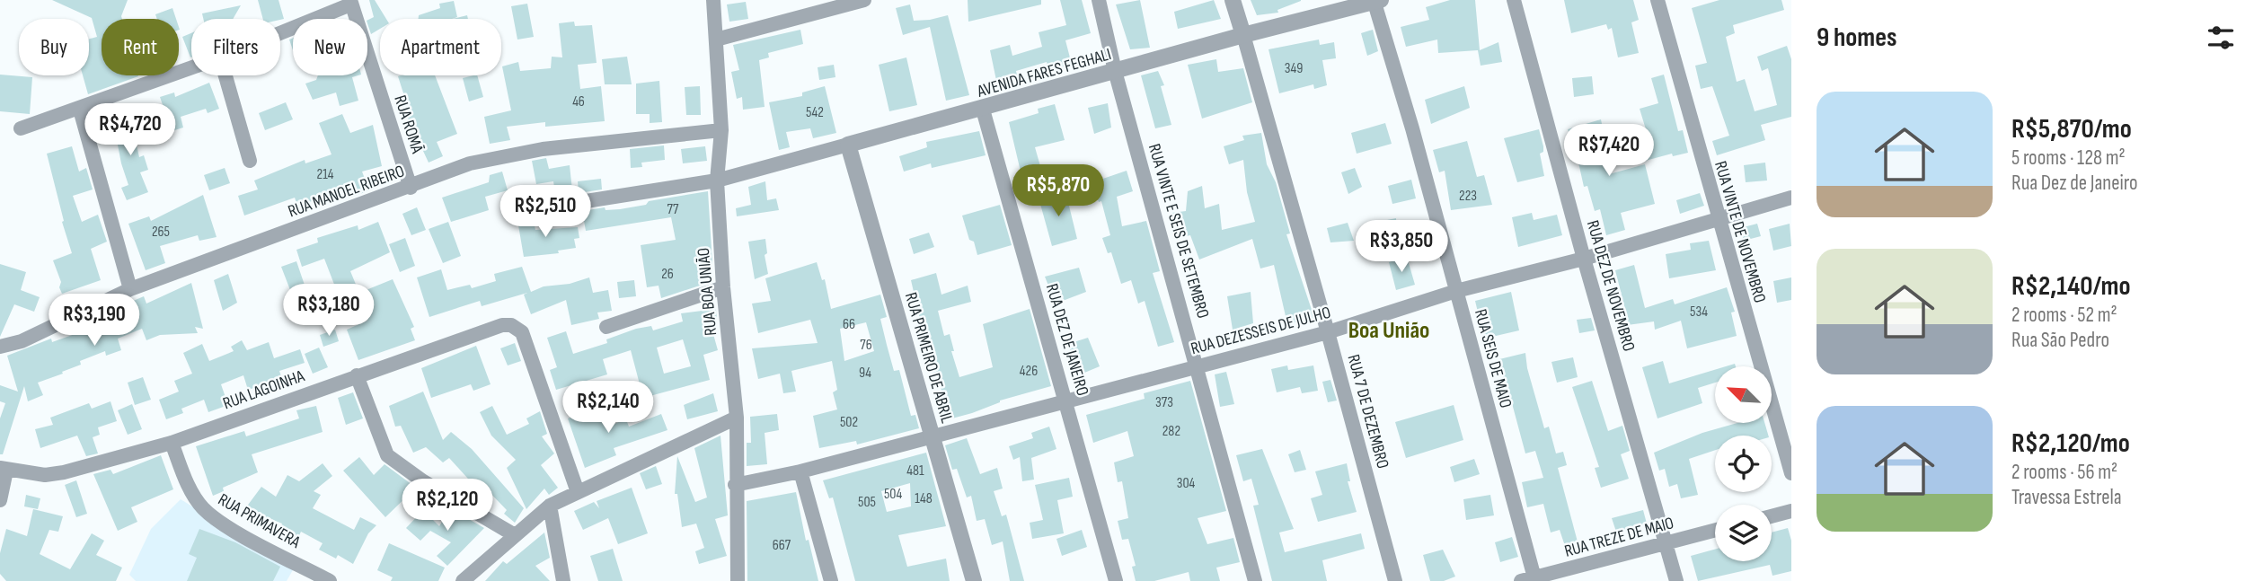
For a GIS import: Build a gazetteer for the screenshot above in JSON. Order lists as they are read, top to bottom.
{
  "streets": {
    "street": [
      "AVENIDA FARES FEGHALI",
      "RUA ROMÃ",
      "RUA MANOEL RIBEIRO",
      "RUA VINTE E SEIS DE SETEMBRO",
      "RUA VINTE DE NOVEMBRO",
      "RUA DEZ DE NOVEMBRO",
      "RUA BOA UNIÃO",
      "RUA DEZESSEIS DE JULHO",
      "RUA DEZ DE JANEIRO",
      "RUA PRIMEIRO DE ABRIL",
      "RUA SEIS DE MAIO",
      "RUA LAGOINHA",
      "RUA 7 DE DEZEMBRO",
      "RUA PRIMAVERA",
      "RUA TREZE DE MAIO"
    ]
  },
  "crossings": [
    ["AVENIDA FARES FEGHALI", "RUA VINTE E SEIS DE SETEMBRO"],
    ["AVENIDA FARES FEGHALI", "RUA BOA UNIÃO"],
    ["AVENIDA FARES FEGHALI", "RUA DEZ DE JANEIRO"],
    ["AVENIDA FARES FEGHALI", "RUA PRIMEIRO DE ABRIL"],
    ["AVENIDA FARES FEGHALI", "RUA SEIS DE MAIO"],
    ["AVENIDA FARES FEGHALI", "RUA 7 DE DEZEMBRO"],
    ["RUA ROMÃ", "RUA MANOEL RIBEIRO"],
    ["RUA MANOEL RIBEIRO", "RUA BOA UNIÃO"],
    ["RUA VINTE E SEIS DE SETEMBRO", "RUA DEZESSEIS DE JULHO"],
    ["RUA VINTE DE NOVEMBRO", "RUA DEZESSEIS DE JULHO"],
    ["RUA DEZ DE NOVEMBRO", "RUA DEZESSEIS DE JULHO"],
    ["RUA DEZ DE NOVEMBRO", "RUA TREZE DE MAIO"],
    ["RUA BOA UNIÃO", "RUA DEZESSEIS DE JULHO"],
    ["RUA DEZESSEIS DE JULHO", "RUA DEZ DE JANEIRO"],
    ["RUA DEZESSEIS DE JULHO", "RUA PRIMEIRO DE ABRIL"],
    ["RUA DEZESSEIS DE JULHO", "RUA SEIS DE MAIO"],
    ["RUA DEZESSEIS DE JULHO", "RUA 7 DE DEZEMBRO"],
    ["RUA SEIS DE MAIO", "RUA TREZE DE MAIO"],
    ["RUA LAGOINHA", "RUA PRIMAVERA"]
  ],
  "districts": ["Boa União"],
  "house_numbers": [
    "349",
    "46",
    "542",
    "214",
    "223",
    "77",
    "265",
    "26",
    "534",
    "66",
    "76",
    "426",
    "94",
    "373",
    "502",
    "282",
    "481",
    "304",
    "504",
    "148",
    "505",
    "667"
  ],
  "north": "top left",
  "page": {
    "heading": "9 homes",
    "chip": [
      "Buy",
      "Rent",
      "Filters",
      "New",
      "Apartment"
    ],
    "list": [
      {
        "name": "R$5,870/mo",
        "note": "5 rooms · 128 m² · Rua Dez de Janeiro"
      },
      {
        "name": "R$2,140/mo",
        "note": "2 rooms · 52 m² · Rua São Pedro"
      },
      {
        "name": "R$2,120/mo",
        "note": "2 rooms · 56 m² · Travessa Estrela"
      }
    ],
    "price": [
      "R$4,720",
      "R$7,420",
      "R$5,870",
      "R$2,510",
      "R$3,850",
      "R$3,180",
      "R$3,190",
      "R$2,140",
      "R$2,120"
    ]
  }
}
